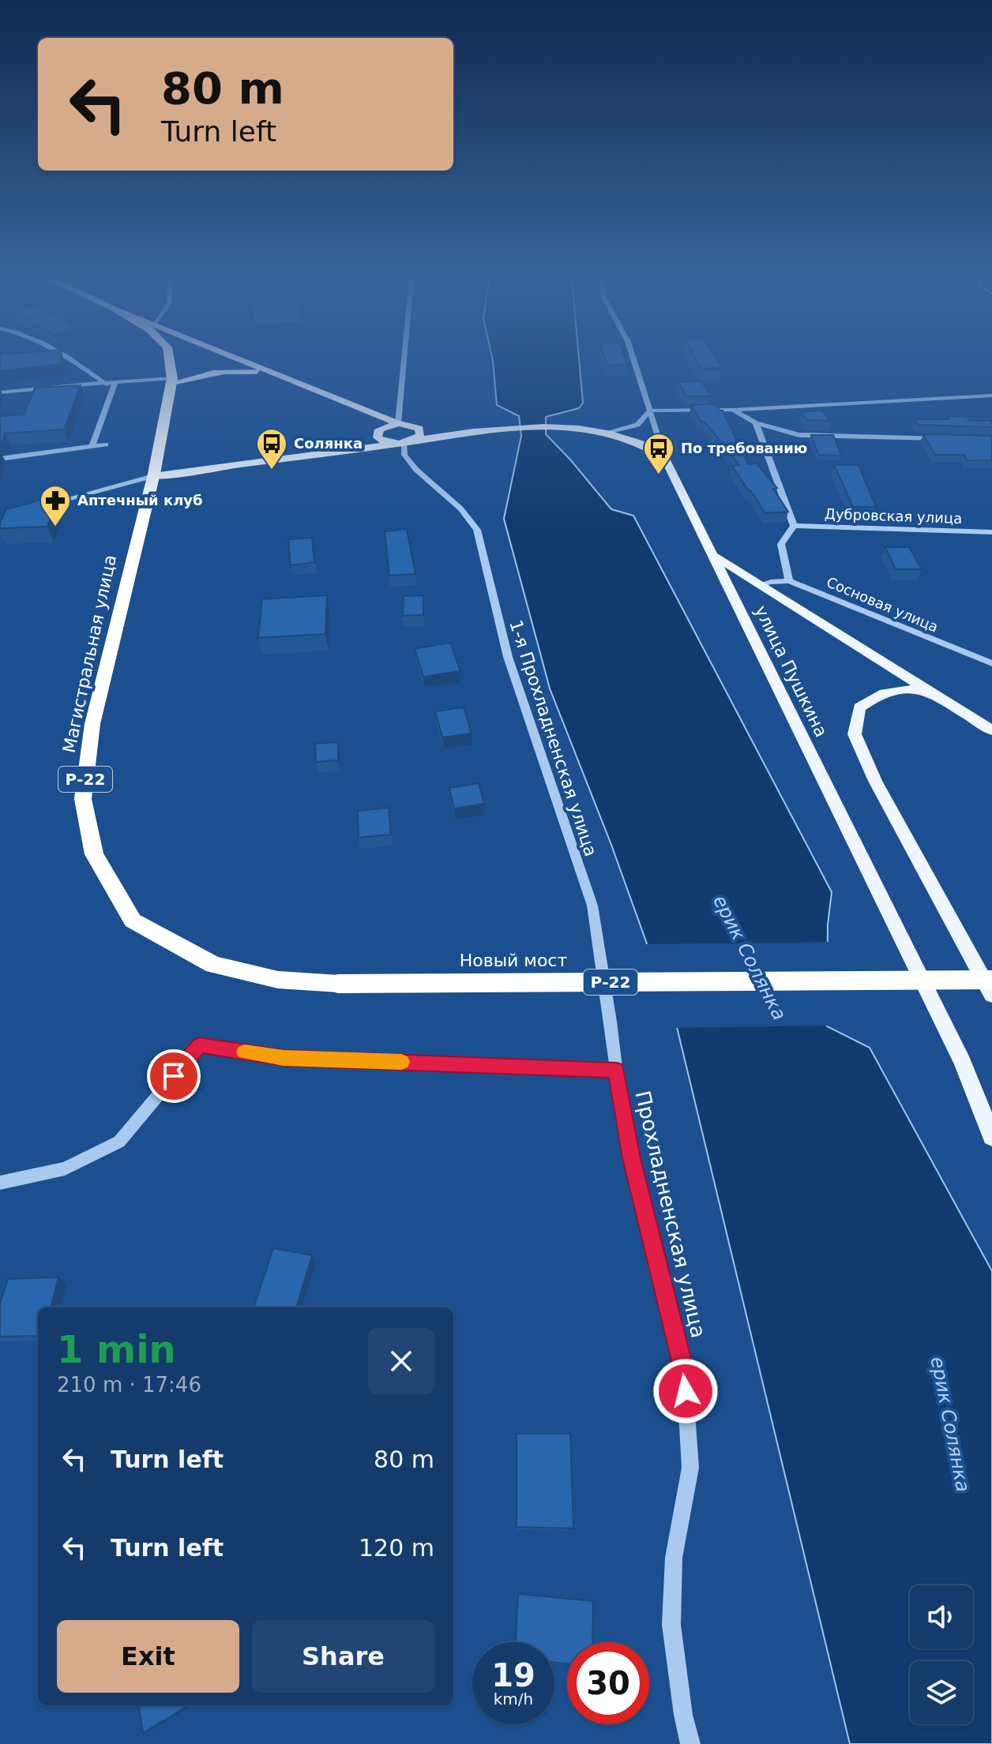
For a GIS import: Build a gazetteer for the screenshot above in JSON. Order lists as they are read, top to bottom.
{
  "streets": {
    "highway": ["Магистральная улица", "Р-22", "Новый мост"],
    "main road": ["улица Пушкина"],
    "street": [
      "Дубровская улица",
      "Сосновая улица",
      "1-я Прохладненская улица",
      "Прохладненская улица"
    ]
  },
  "crossings": [
    ["Магистральная улица", "Новый мост"],
    ["1-я Прохладненская улица", "Прохладненская улица"]
  ],
  "water": ["ерик Солянка"],
  "places": {
    "bus stop": ["Солянка", "По требованию"],
    "pharmacy": ["Аптечный клуб"]
  },
  "page": {
    "turn": ["80 m", "Turn left"],
    "heading": ["1 min", "210 m · 17:46"],
    "list": [
      {
        "name": "Turn left",
        "value": "80 m"
      },
      {
        "name": "Turn left",
        "value": "120 m"
      }
    ],
    "buttons": ["Exit", "Share"],
    "speed": "19 km/h",
    "limit": "30"
  }
}
